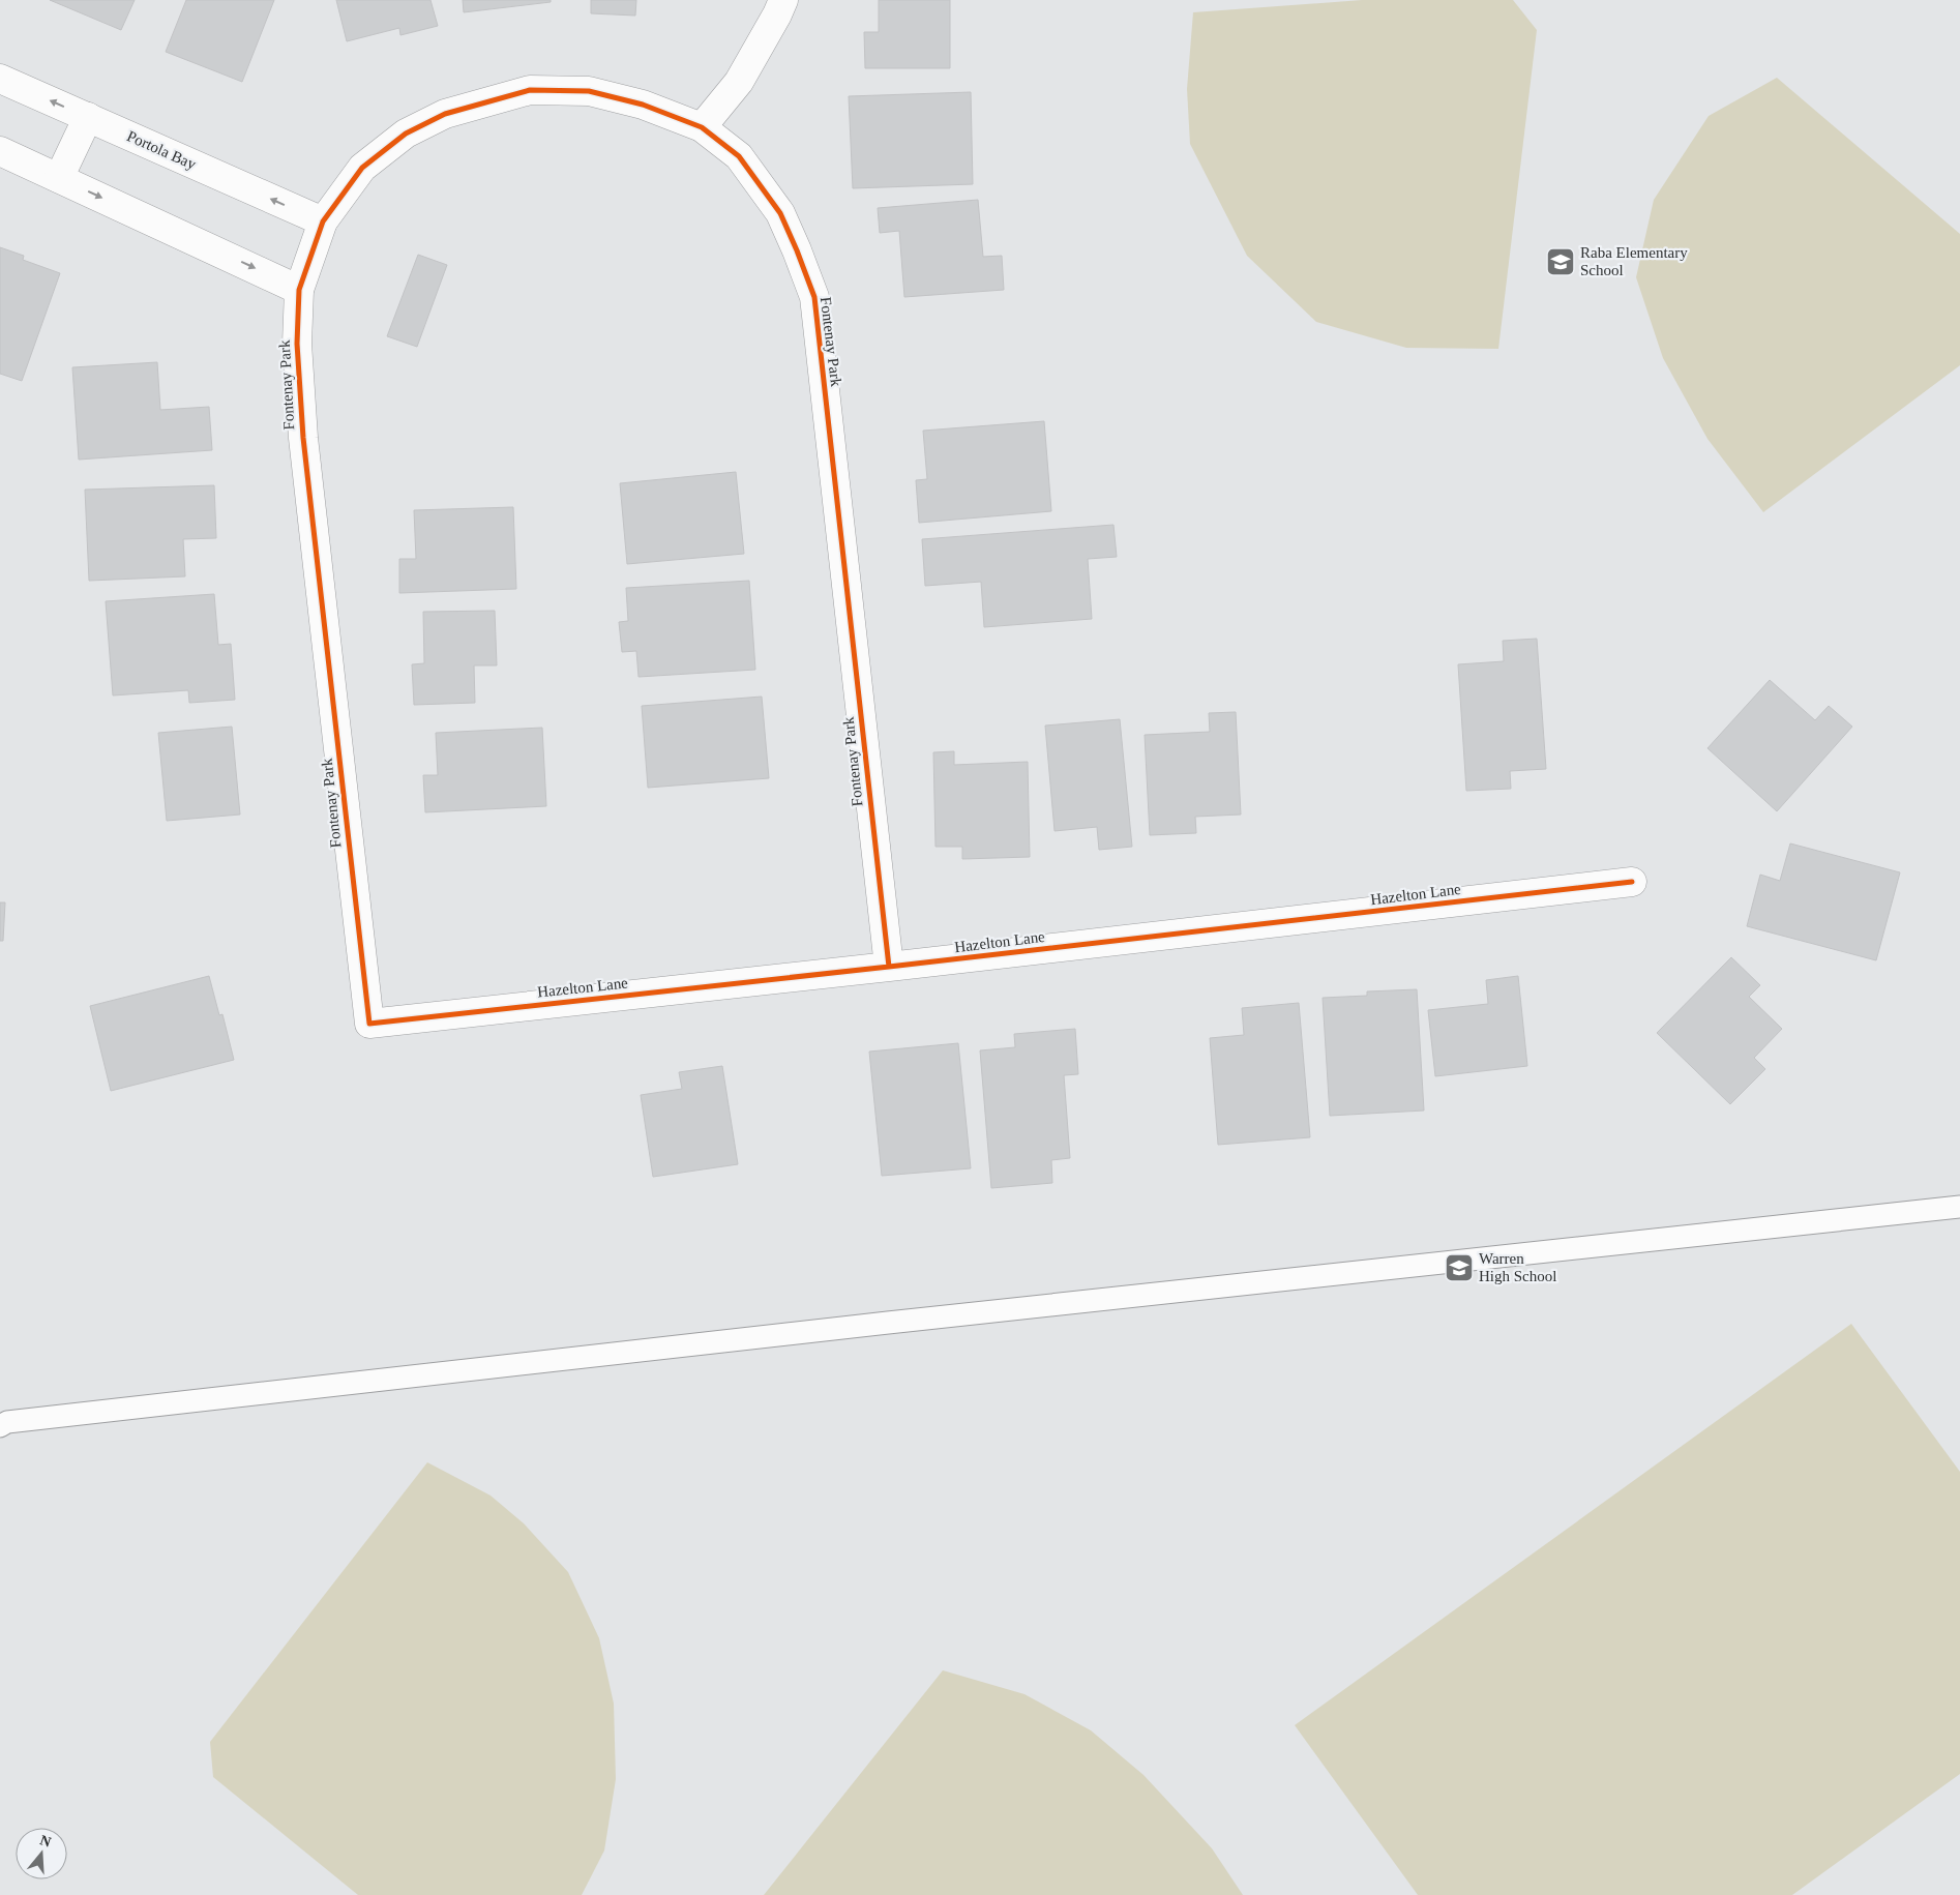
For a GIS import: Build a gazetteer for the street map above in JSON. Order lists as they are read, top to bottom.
{
  "streets": {
    "street": ["Portola Bay", "Fontenay Park", "Hazelton Lane"]
  },
  "crossings": [
    ["Portola Bay", "Fontenay Park"],
    ["Fontenay Park", "Hazelton Lane"]
  ],
  "places": {
    "school or university": ["Raba Elementary School", "Warren High School"]
  },
  "north": "top"
}
